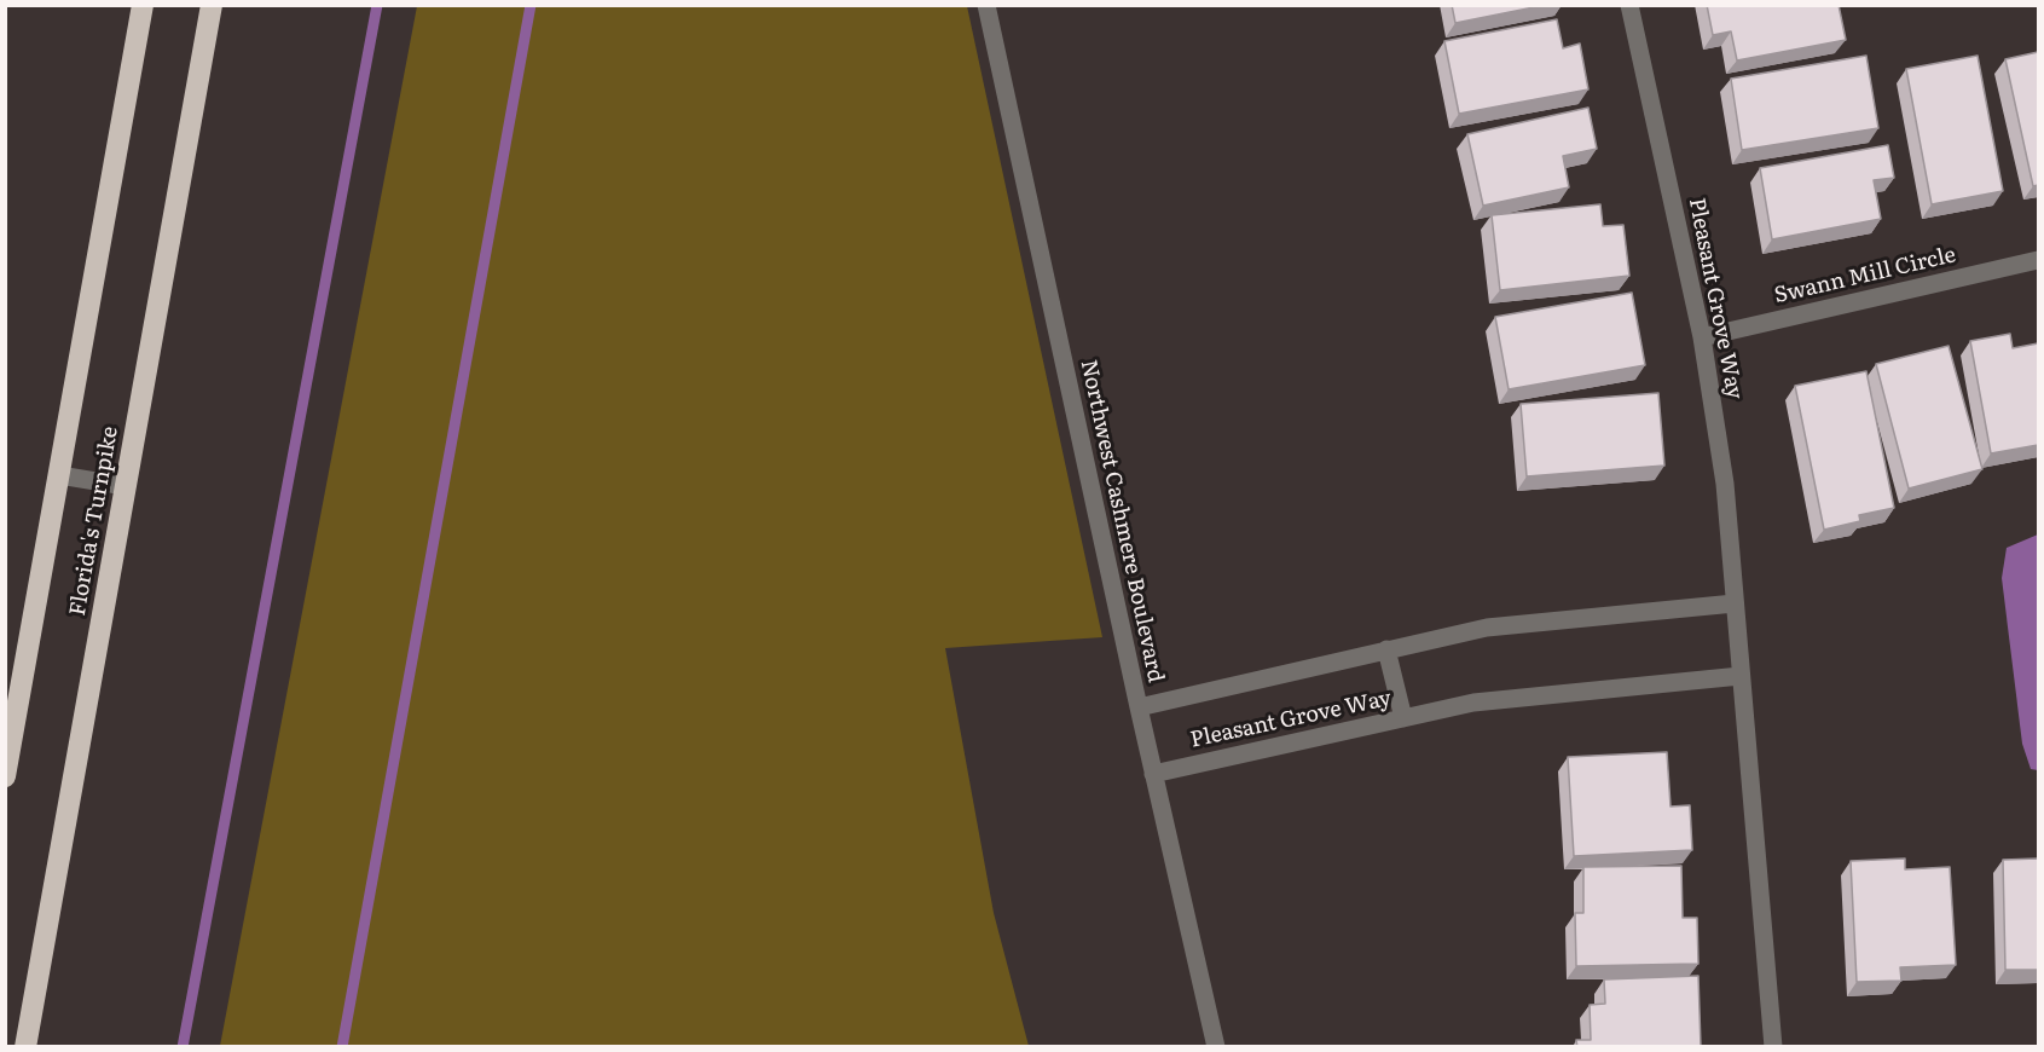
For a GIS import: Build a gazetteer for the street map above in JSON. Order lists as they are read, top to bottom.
{
  "streets": {
    "highway": ["Florida's Turnpike"],
    "street": ["Swann Mill Circle", "Pleasant Grove Way", "Northwest Cashmere Boulevard"]
  },
  "crossings": [
    ["Swann Mill Circle", "Pleasant Grove Way"],
    ["Pleasant Grove Way", "Northwest Cashmere Boulevard"]
  ]
}
